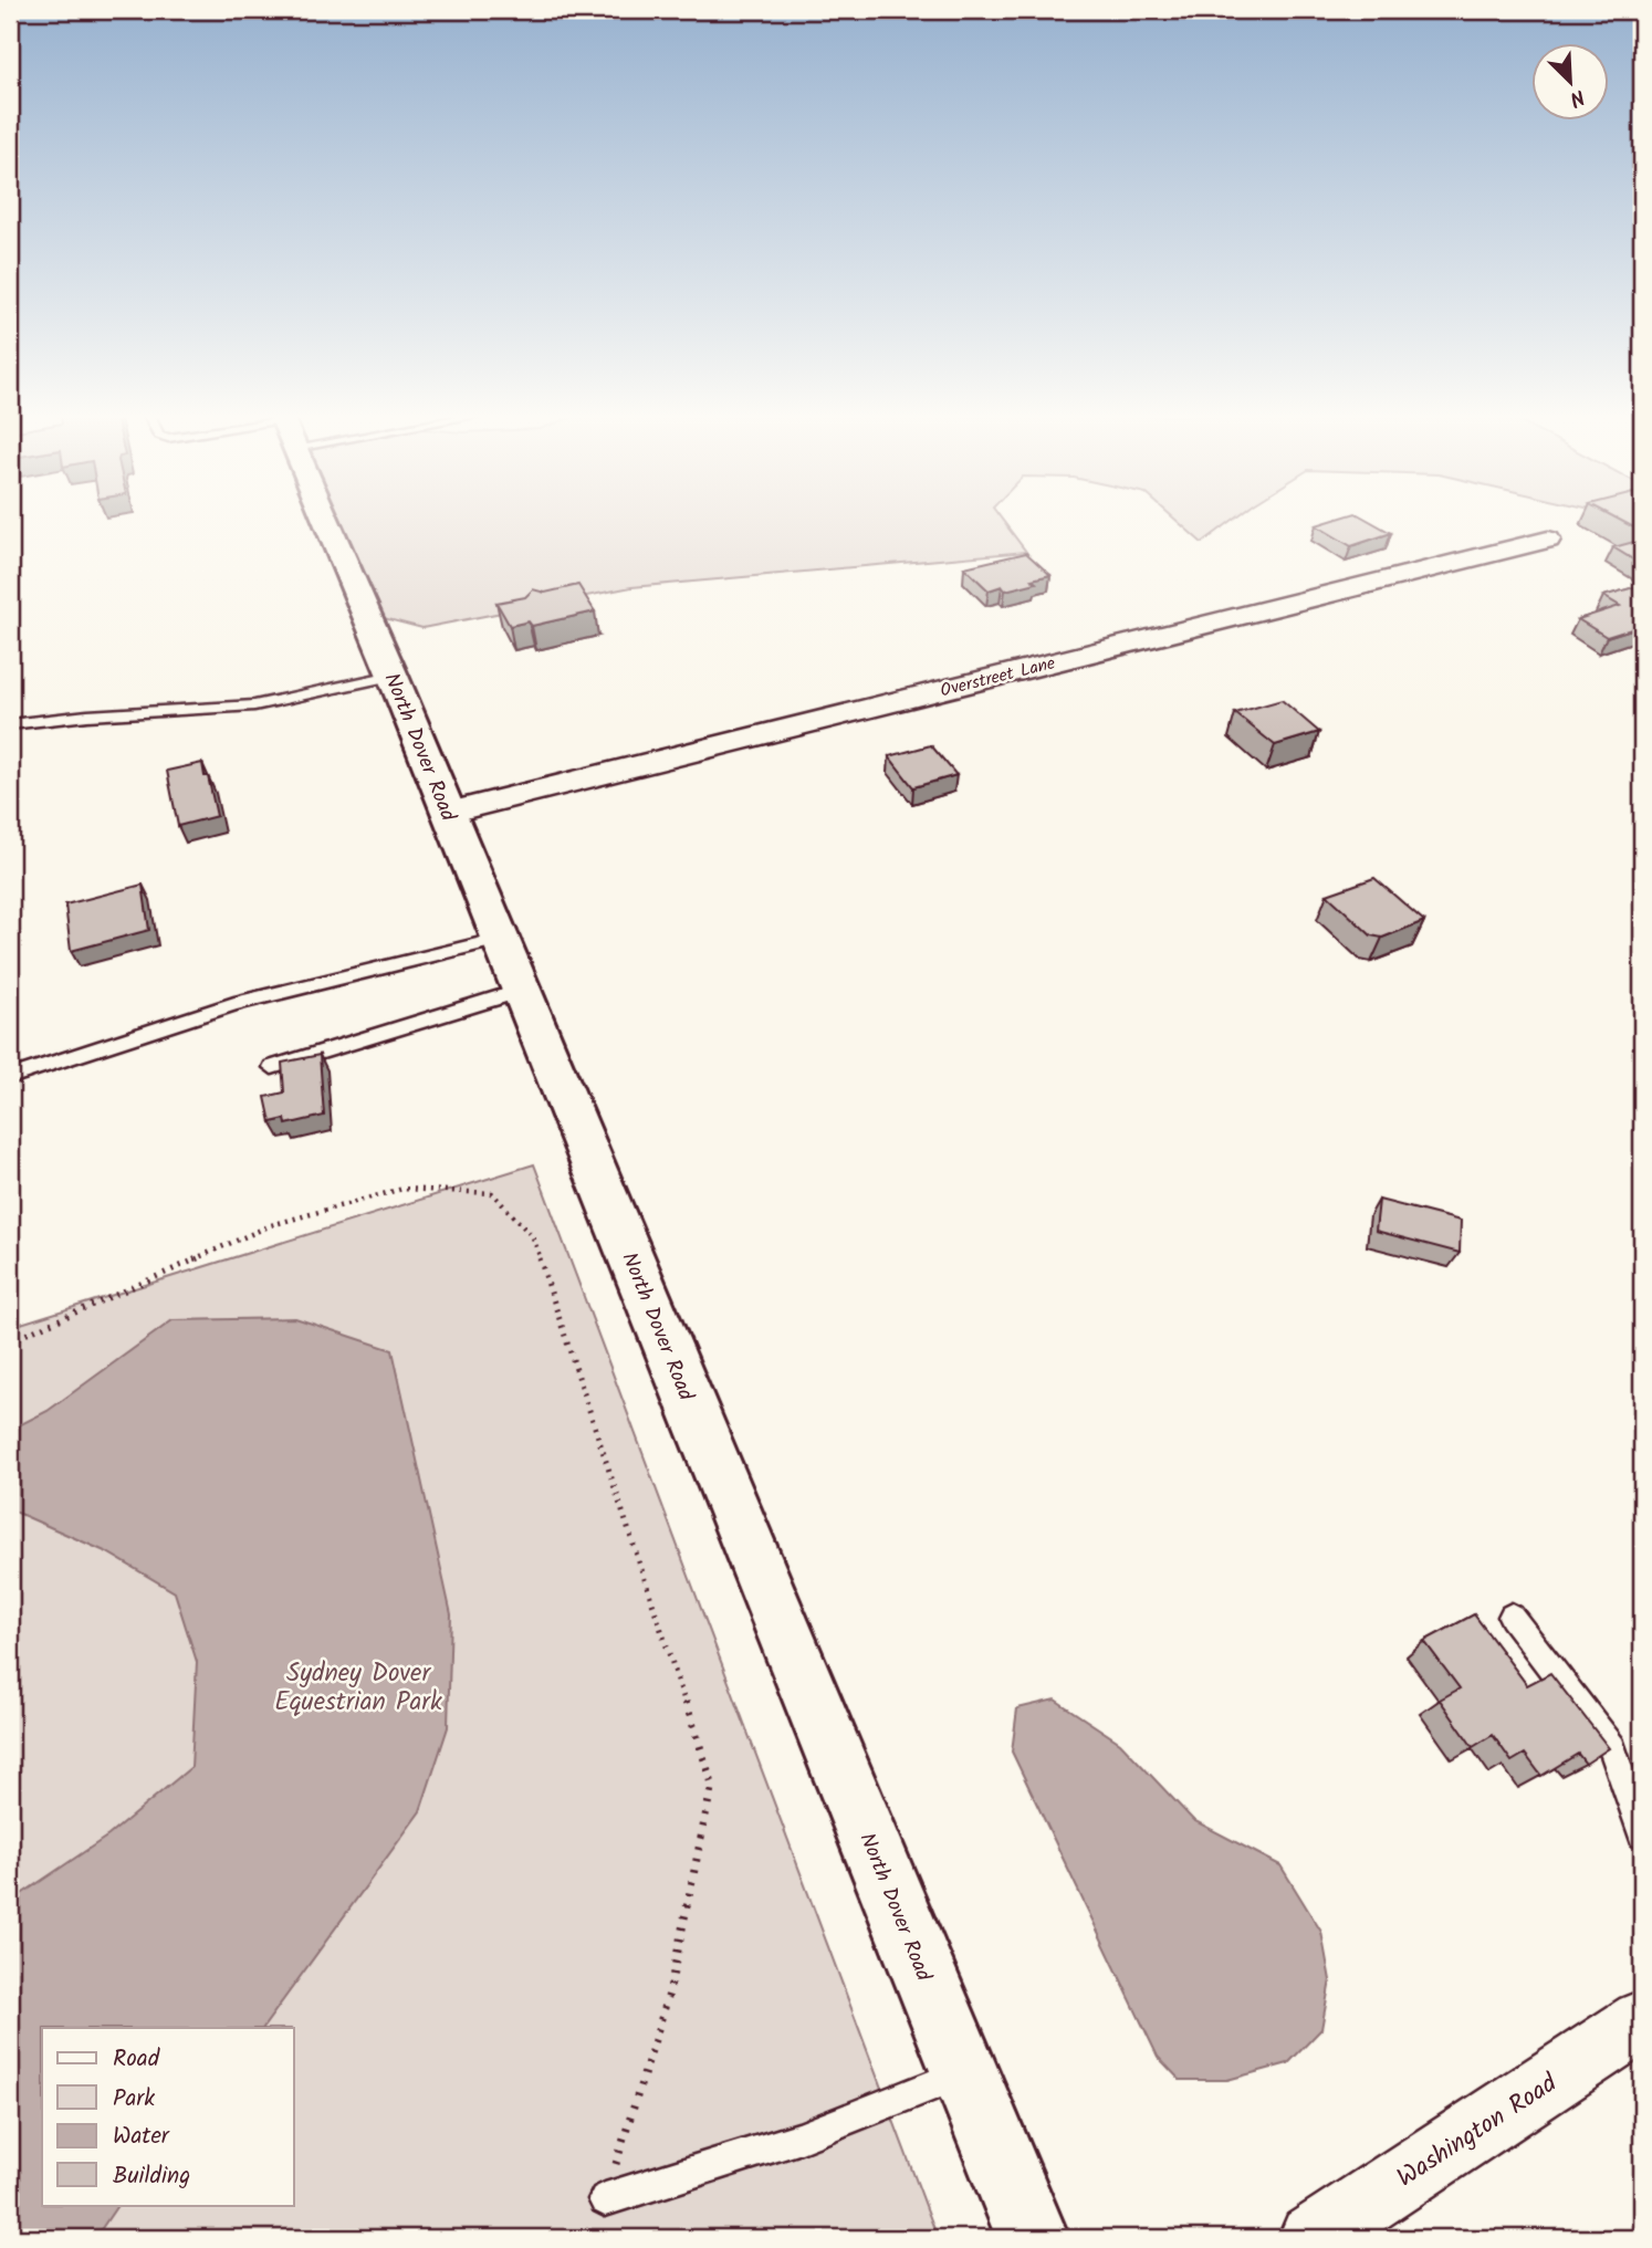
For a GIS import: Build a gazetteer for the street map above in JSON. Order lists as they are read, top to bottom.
{
  "streets": {
    "street": ["Overstreet Lane", "North Dover Road", "Washington Road"]
  },
  "crossings": [
    ["Overstreet Lane", "North Dover Road"]
  ],
  "parks": ["Sydney Dover Equestrian Park"],
  "legend": [
    "Road",
    "Park",
    "Water",
    "Building"
  ],
  "north": "bottom right"
}
